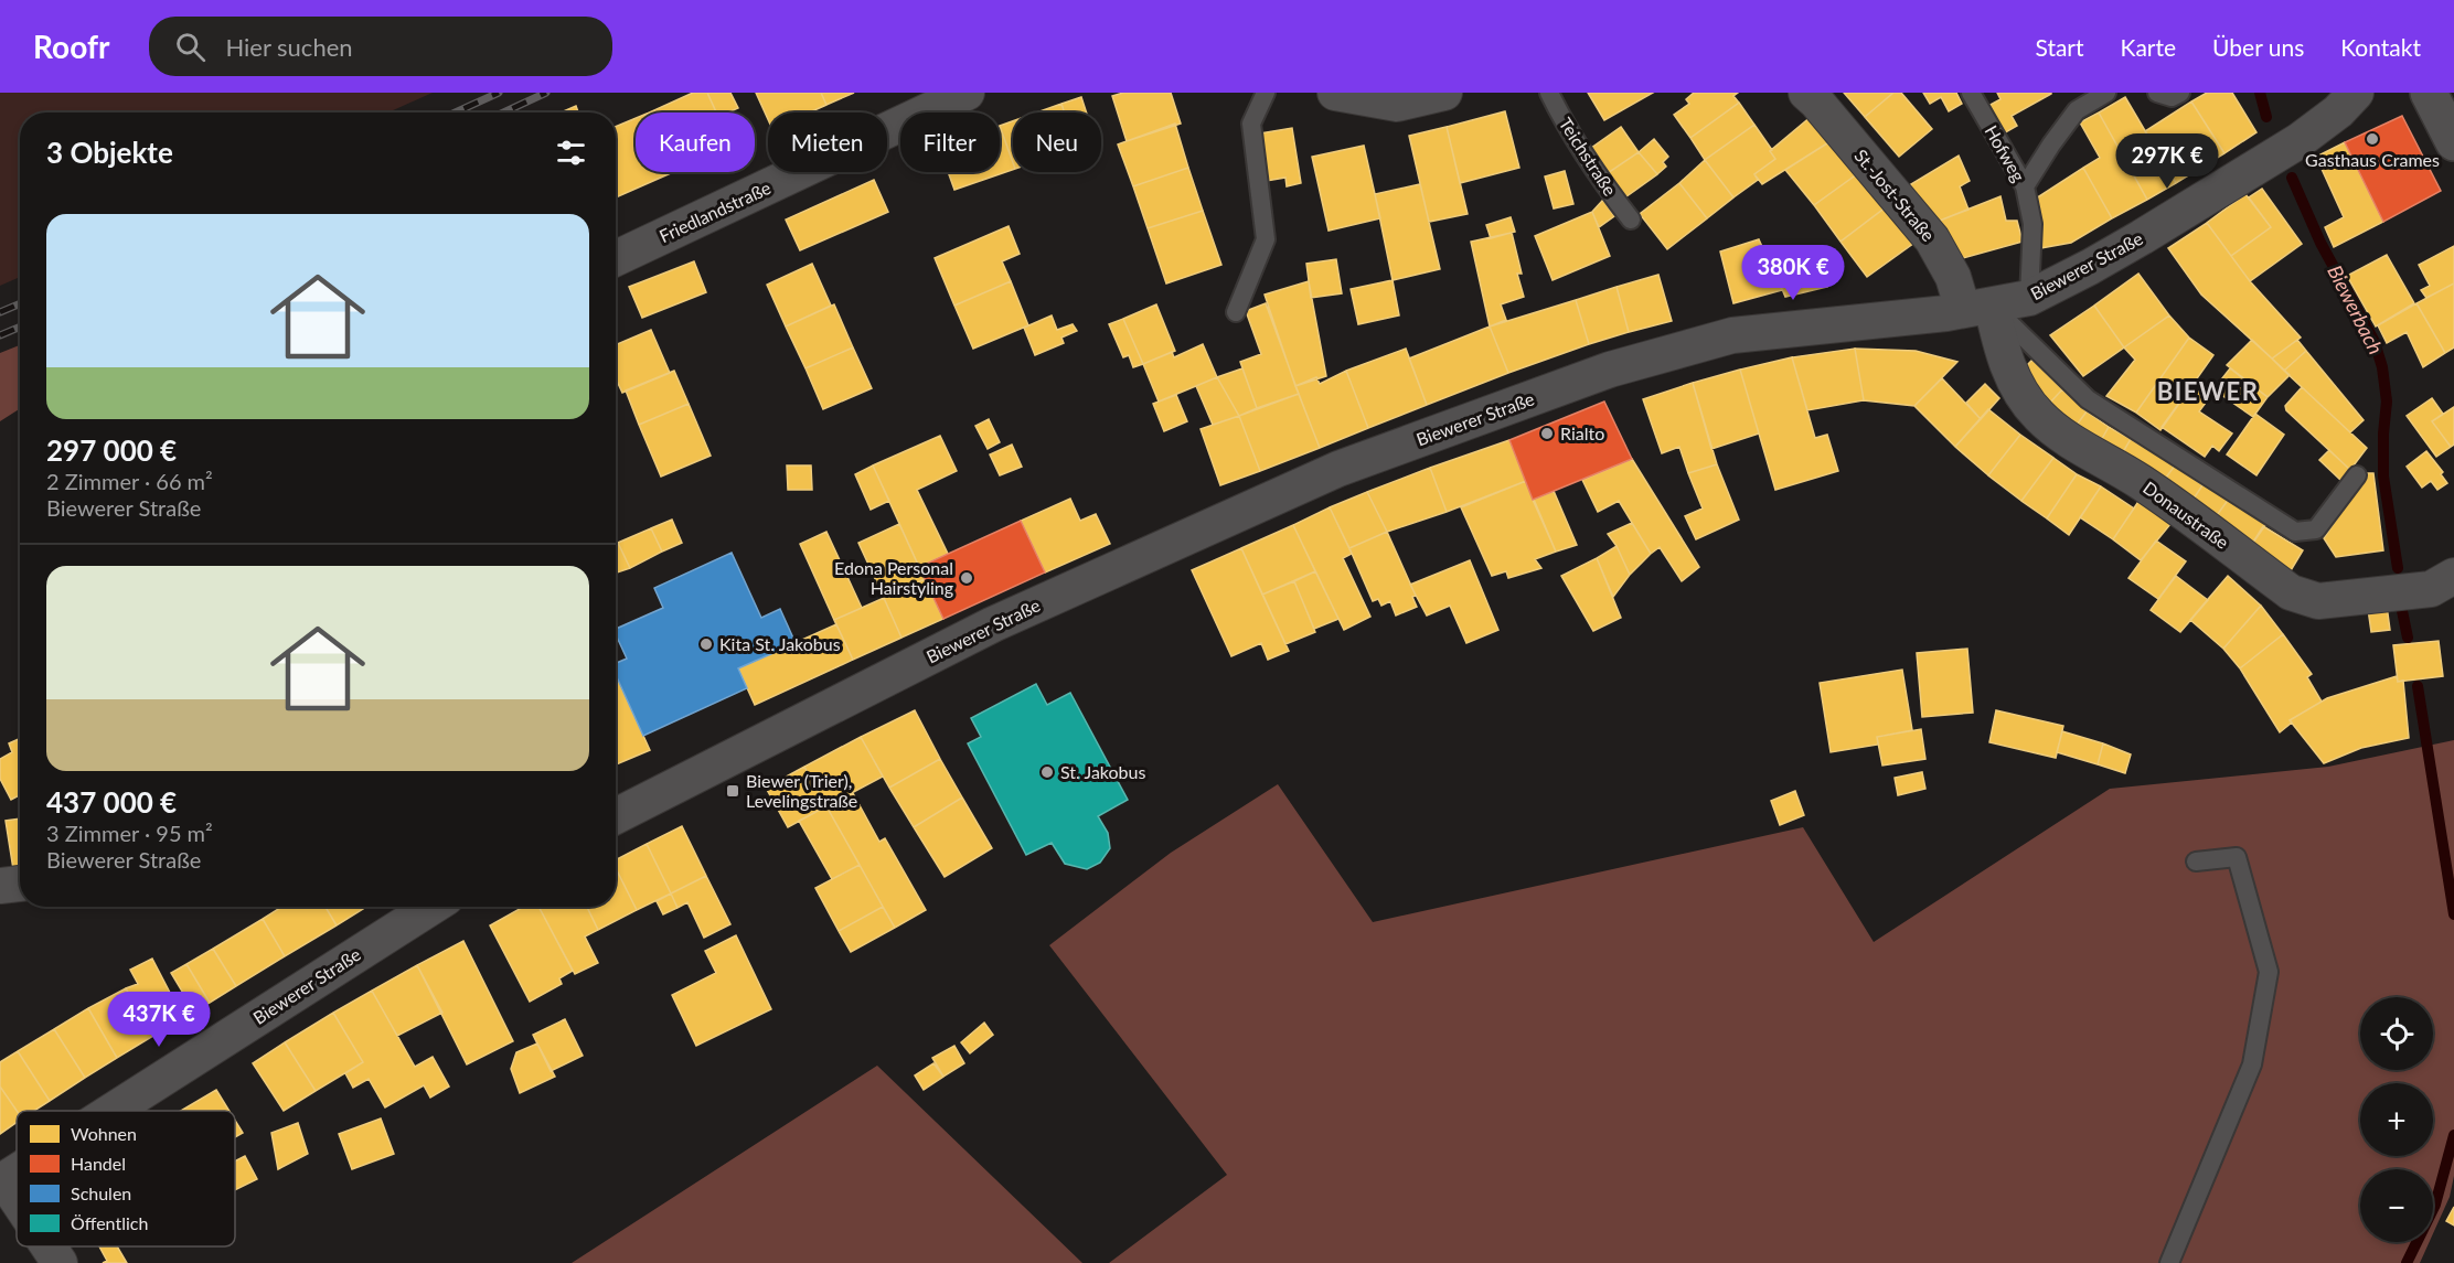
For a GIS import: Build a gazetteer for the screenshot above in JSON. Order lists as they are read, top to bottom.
{
  "streets": {
    "street": [
      "St.-Jost-Straße",
      "Friedlandstraße",
      "Biewerer Straße",
      "Donaustraße"
    ],
    "lane": ["Hofweg", "Teichstraße"]
  },
  "crossings": [
    ["Hofweg", "Biewerer Straße"],
    ["St.-Jost-Straße", "Biewerer Straße"],
    ["St.-Jost-Straße", "Donaustraße"],
    ["Biewerer Straße", "Donaustraße"]
  ],
  "districts": ["BIEWER"],
  "water": ["Biewerbach"],
  "places": {
    "other": [
      "Gasthaus Crames",
      "Rialto",
      "Edona Personal Hairstyling",
      "Kita St. Jakobus",
      "St. Jakobus"
    ],
    "transit": ["Biewer (Trier), Levelingstraße"]
  },
  "legend": [
    "Wohnen",
    "Handel",
    "Schulen",
    "Öffentlich"
  ],
  "page": {
    "header": "Roofr",
    "search": "Hier suchen",
    "nav": [
      "Start",
      "Karte",
      "Über uns",
      "Kontakt"
    ],
    "chip": [
      "Kaufen",
      "Mieten",
      "Filter",
      "Neu"
    ],
    "heading": "3 Objekte",
    "price": ["297K €", "380K €", "437K €"],
    "list": [
      {
        "name": "297 000 €",
        "note": "2 Zimmer · 66 m² · Biewerer Straße"
      },
      {
        "name": "437 000 €",
        "note": "3 Zimmer · 95 m² · Biewerer Straße"
      }
    ],
    "map_buttons": ["+", "−"]
  }
}
